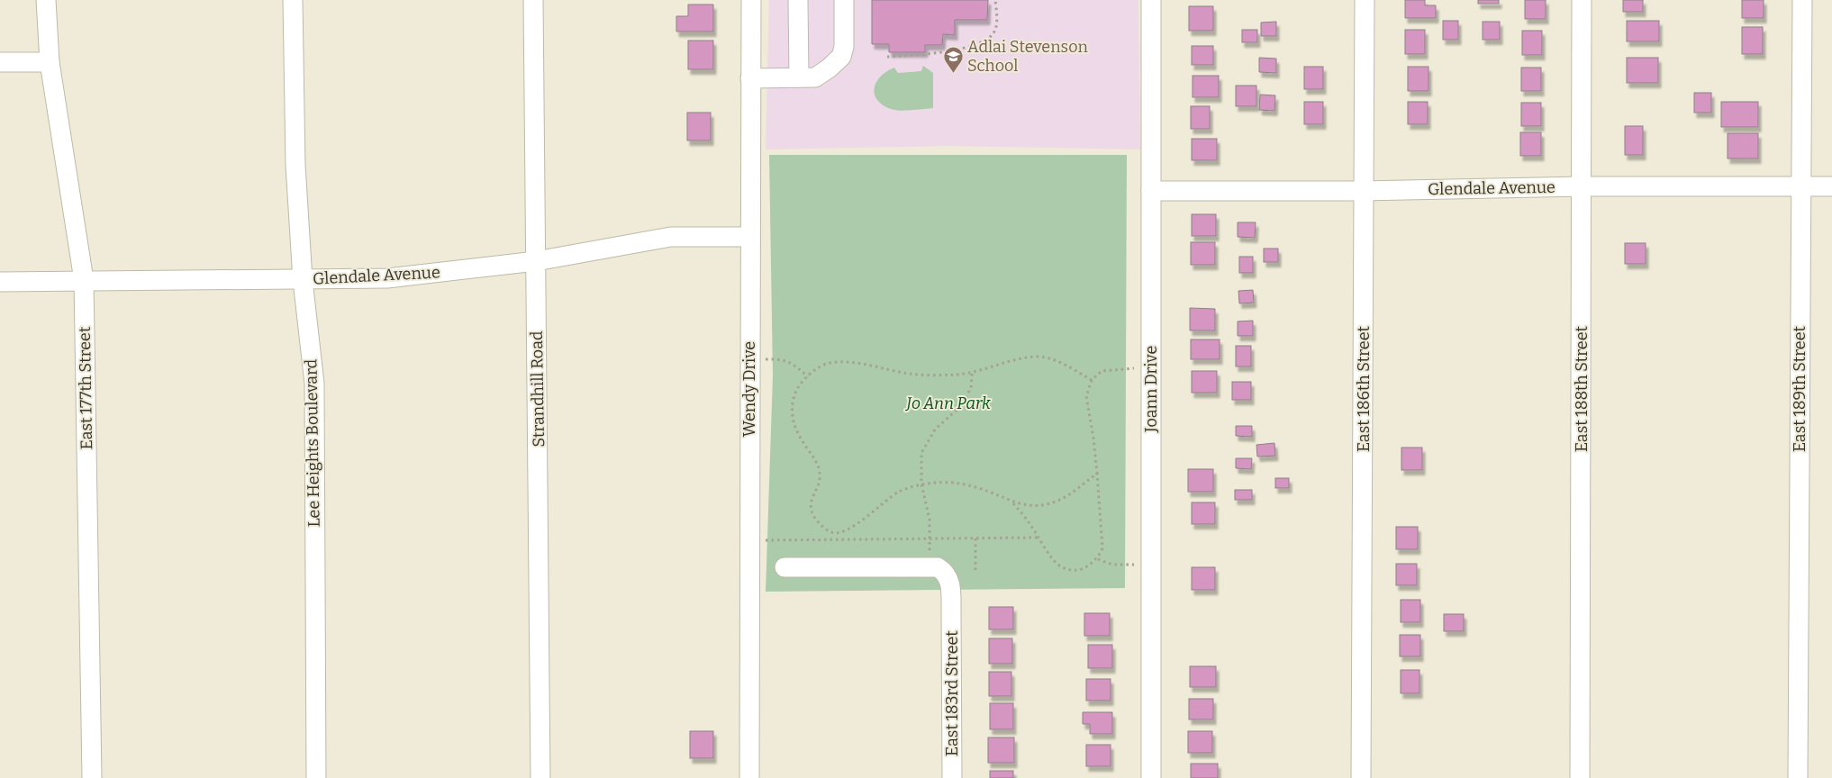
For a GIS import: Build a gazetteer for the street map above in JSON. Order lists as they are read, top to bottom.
{
  "streets": {
    "street": [
      "Glendale Avenue",
      "East 177th Street",
      "Strandhill Road",
      "Wendy Drive",
      "Joann Drive",
      "East 186th Street",
      "East 188th Street",
      "East 189th Street",
      "Lee Heights Boulevard",
      "East 183rd Street"
    ]
  },
  "crossings": [
    ["Glendale Avenue", "East 177th Street"],
    ["Glendale Avenue", "Strandhill Road"],
    ["Glendale Avenue", "Wendy Drive"],
    ["Glendale Avenue", "Joann Drive"],
    ["Glendale Avenue", "East 186th Street"],
    ["Glendale Avenue", "East 188th Street"],
    ["Glendale Avenue", "East 189th Street"],
    ["Glendale Avenue", "Lee Heights Boulevard"]
  ],
  "parks": ["Jo Ann Park"],
  "places": {
    "school or university": ["Adlai Stevenson School"]
  }
}
